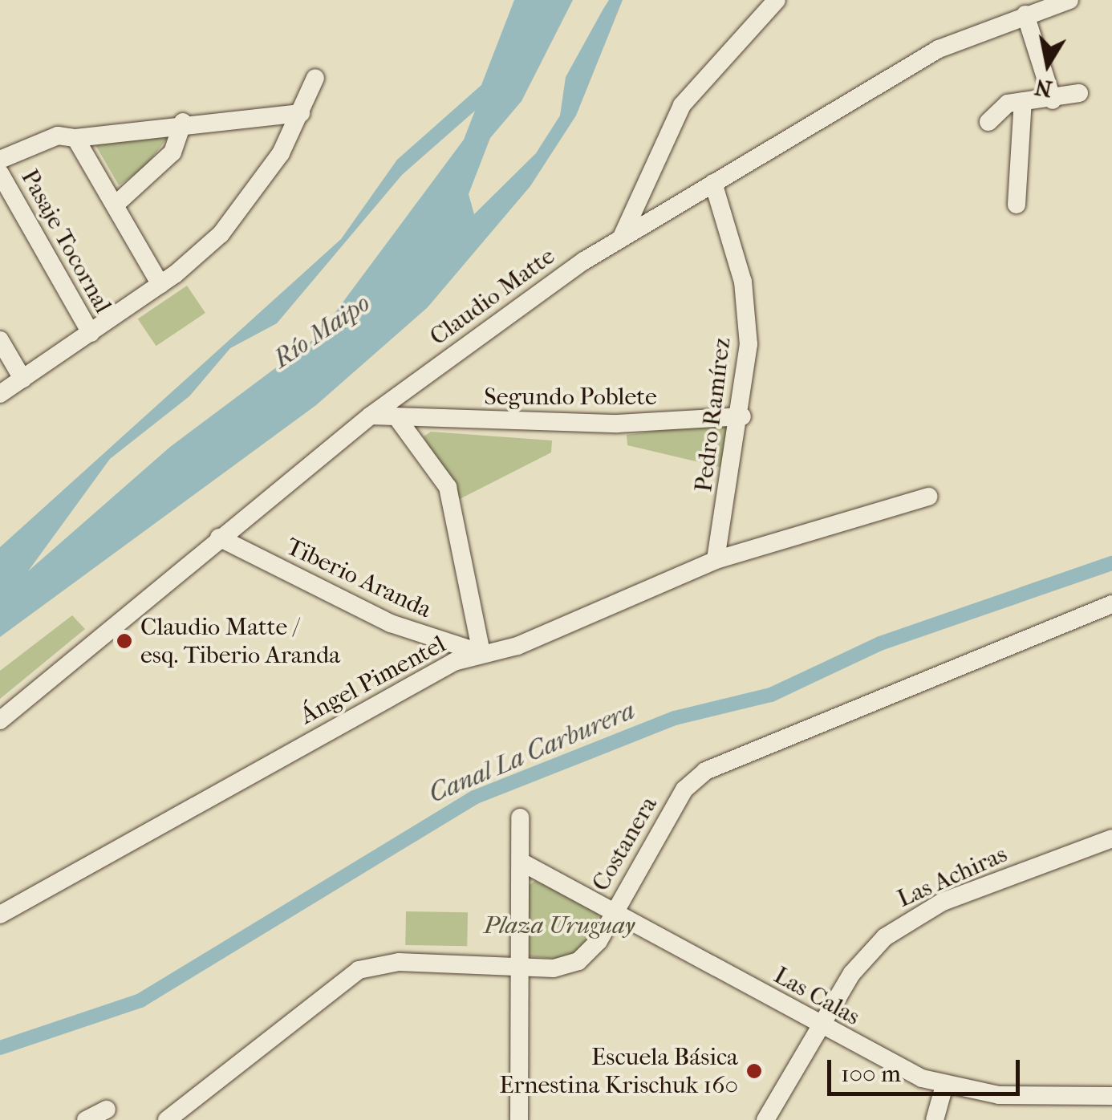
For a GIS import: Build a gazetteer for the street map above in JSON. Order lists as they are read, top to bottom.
{
  "streets": {
    "street": [
      "Pasaje Tocornal",
      "Claudio Matte",
      "Segundo Poblete",
      "Pedro Ramírez",
      "Tiberio Aranda",
      "Ángel Pimentel",
      "Costanera",
      "Las Achiras",
      "Las Calas"
    ]
  },
  "crossings": [
    ["Claudio Matte", "Segundo Poblete"],
    ["Claudio Matte", "Pedro Ramírez"],
    ["Claudio Matte", "Tiberio Aranda"],
    ["Segundo Poblete", "Pedro Ramírez"],
    ["Pedro Ramírez", "Ángel Pimentel"],
    ["Tiberio Aranda", "Ángel Pimentel"],
    ["Costanera", "Las Calas"],
    ["Las Achiras", "Las Calas"]
  ],
  "water": ["Río Maipo", "Canal La Carburera"],
  "parks": ["Plaza Uruguay"],
  "places": ["Claudio Matte / esq. Tiberio Aranda", "Escuela Básica Ernestina Krischuk 160"],
  "scale_bar": "100 m",
  "north": "bottom"
}
